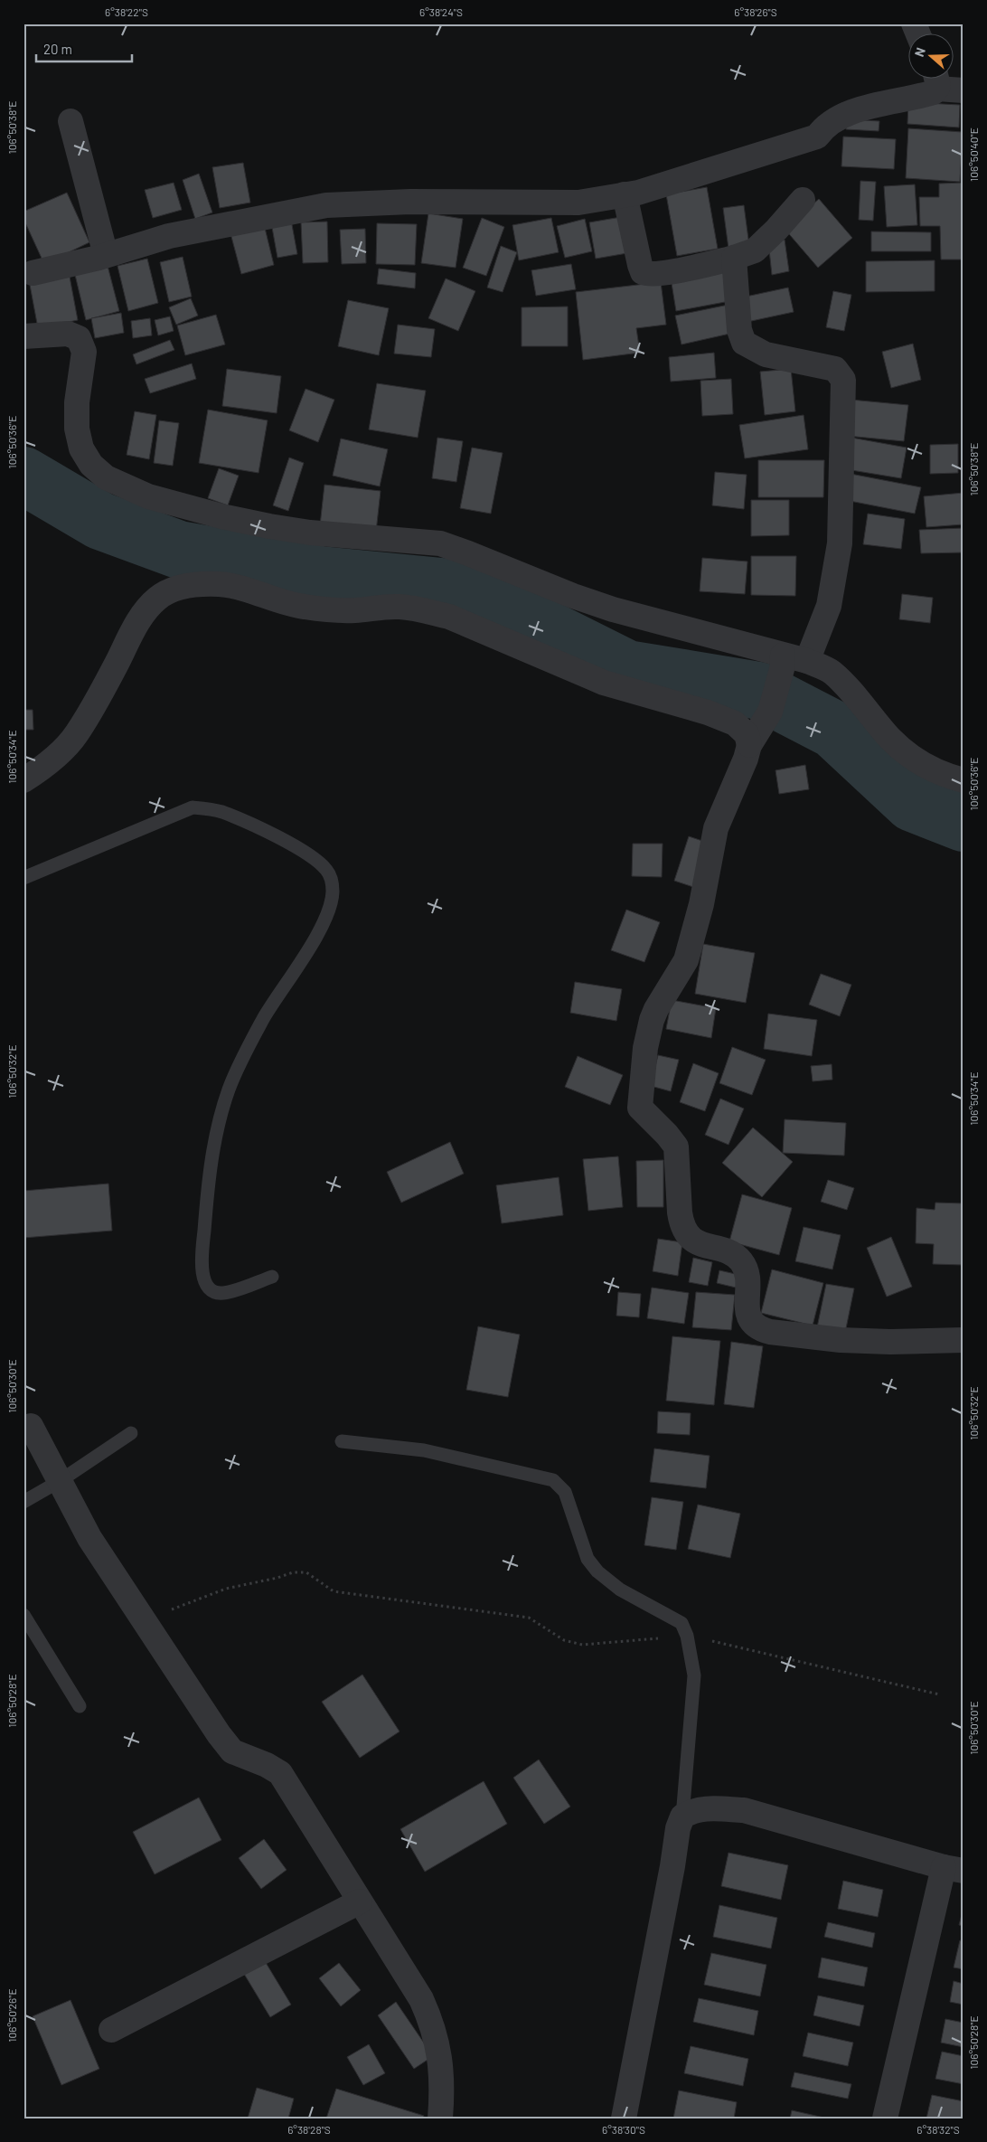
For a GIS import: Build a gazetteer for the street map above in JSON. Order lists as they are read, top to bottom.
{
  "scale_bar": "20 m",
  "north": "left",
  "coordinates": [
    "6°38'22\"S",
    "6°38'24\"S",
    "6°38'26\"S",
    "106°50'38\"E",
    "106°50'40\"E",
    "106°50'36\"E",
    "106°50'34\"E",
    "106°50'32\"E",
    "106°50'30\"E",
    "106°50'28\"E",
    "106°50'26\"E",
    "6°38'28\"S",
    "6°38'30\"S",
    "6°38'32\"S"
  ]
}
